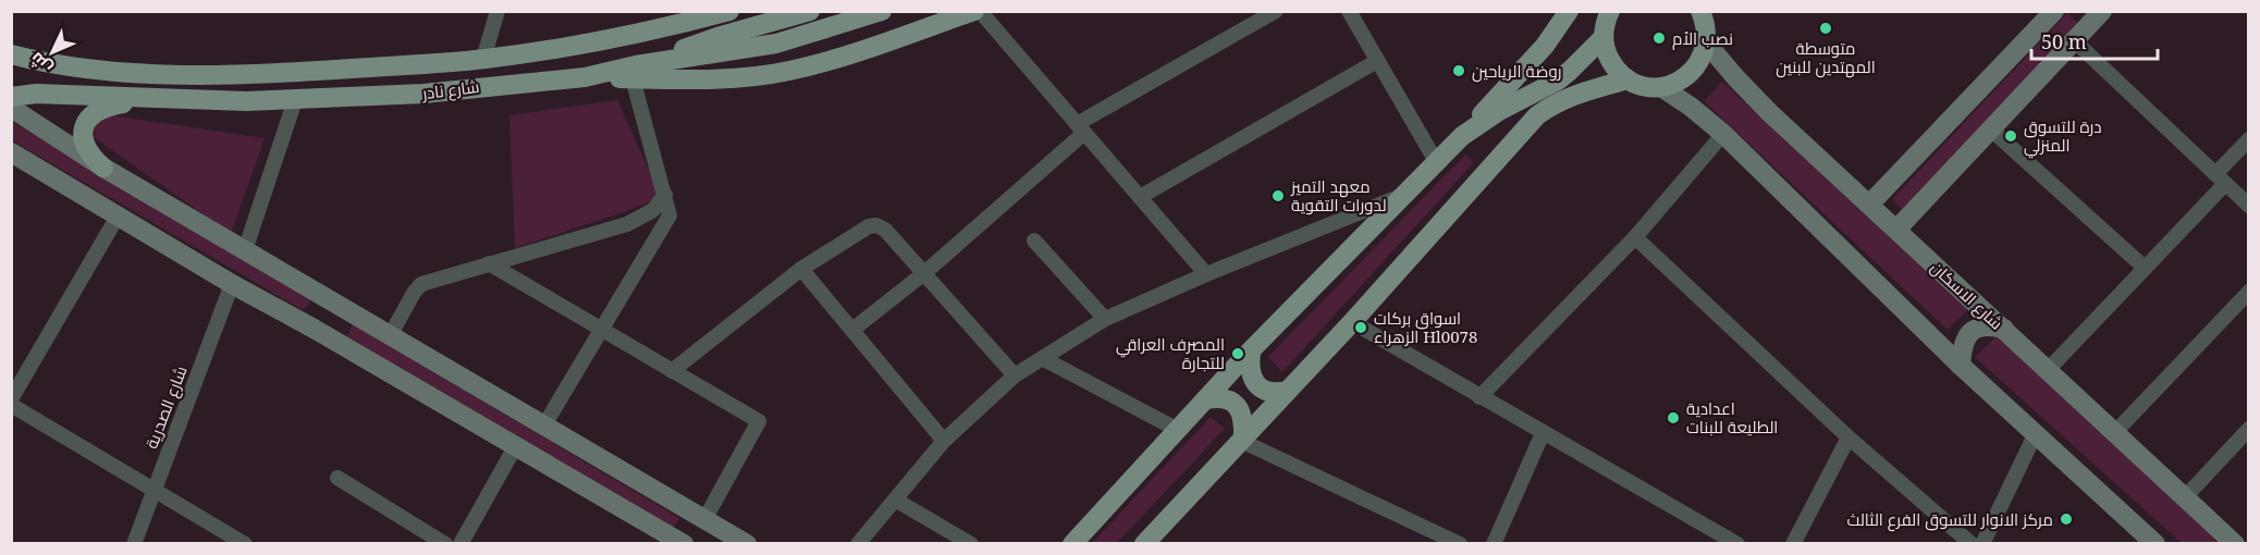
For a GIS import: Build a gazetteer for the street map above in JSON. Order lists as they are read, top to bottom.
{
  "streets": {
    "main road": ["شارع نادر"],
    "street": ["شارع الاسكان", "شارع الصدرية"]
  },
  "places": [
    "متوسطة المهتدين للبنين",
    "نصب الأم",
    "روضة الرياحين",
    "درة للتسوق المنزلي",
    "معهد التميز لدورات التقوية",
    "اسواق بركات الزهراء Hl0078",
    "المصرف العراقي للتجارة",
    "اعدادية الطليعة للبنات",
    "مركز الانوار للتسوق الفرع الثالث"
  ],
  "scale_bar": "50 m",
  "north": "bottom left"
}
